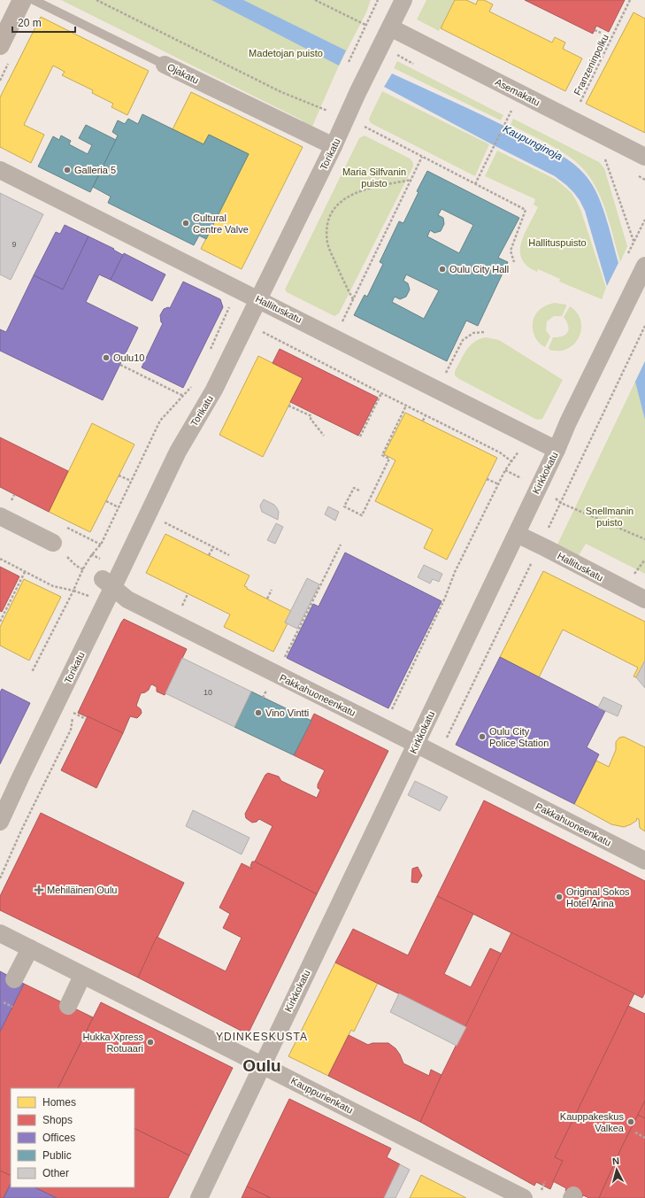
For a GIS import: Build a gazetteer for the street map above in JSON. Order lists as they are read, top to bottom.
{
  "streets": {
    "street": [
      "Ojakatu",
      "Asemakatu",
      "Torikatu",
      "Hallituskatu",
      "Kirkkokatu",
      "Pakkahuoneenkatu",
      "Kauppurienkatu"
    ],
    "path": ["Franzeninpolku"]
  },
  "crossings": [
    ["Franzeninpolku", "Asemakatu"],
    ["Ojakatu", "Torikatu"],
    ["Asemakatu", "Torikatu"],
    ["Torikatu", "Hallituskatu"],
    ["Torikatu", "Pakkahuoneenkatu"],
    ["Hallituskatu", "Kirkkokatu"],
    ["Kirkkokatu", "Pakkahuoneenkatu"],
    ["Kirkkokatu", "Kauppurienkatu"]
  ],
  "districts": ["YDINKESKUSTA", "Oulu"],
  "water": ["Kaupunginoja"],
  "parks": [
    "Madetojan puisto",
    "Maria Silfvanin puisto",
    "Hallituspuisto",
    "Snellmanin puisto"
  ],
  "places": {
    "other": [
      "Galleria 5",
      "Cultural Centre Valve",
      "Oulu City Hall",
      "Oulu10",
      "Vino Vintti",
      "Oulu City Police Station",
      "Original Sokos Hotel Arina",
      "Hukka Xpress Rotuaari",
      "Kauppakeskus Valkea"
    ],
    "health": ["Mehiläinen Oulu"]
  },
  "house_numbers": ["9", "10"],
  "legend": [
    "Homes",
    "Shops",
    "Offices",
    "Public",
    "Other"
  ],
  "scale_bar": "20 m",
  "north": "top"
}
